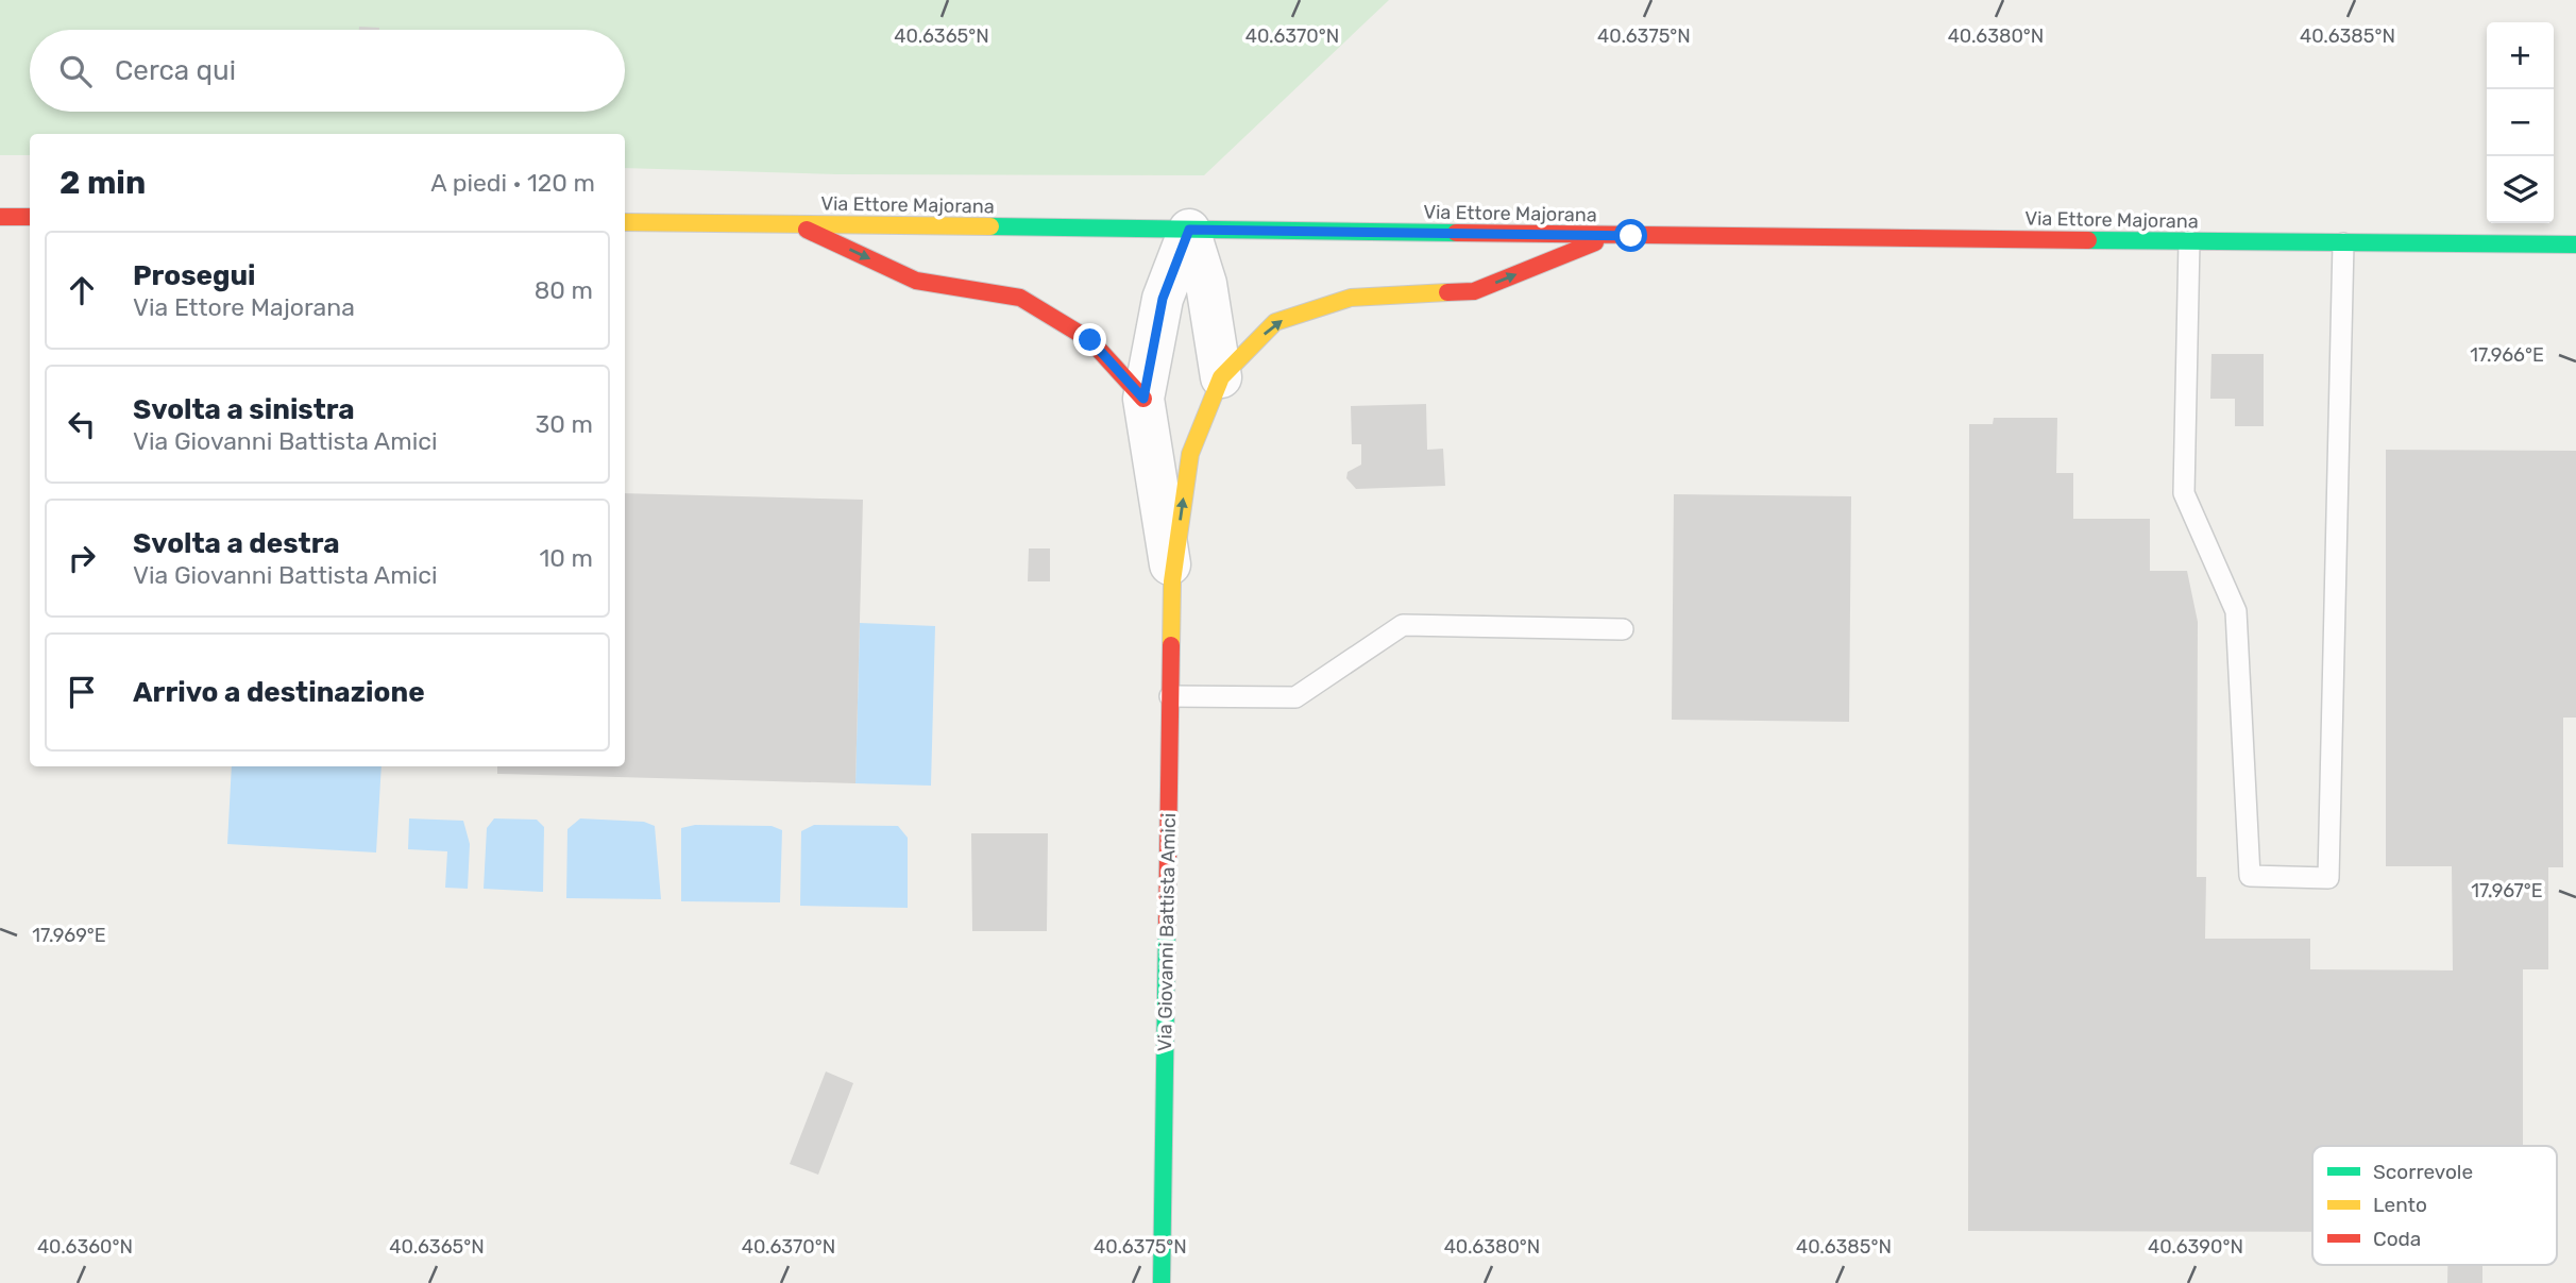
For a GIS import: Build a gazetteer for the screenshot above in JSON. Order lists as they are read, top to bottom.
{
  "streets": {
    "main road": ["Via Ettore Majorana", "Via Giovanni Battista Amici"]
  },
  "crossings": [
    ["Via Ettore Majorana", "Via Giovanni Battista Amici"]
  ],
  "legend": ["Scorrevole", "Lento", "Coda"],
  "page": {
    "map_buttons": ["+", "−"],
    "search": "Cerca qui",
    "heading": ["2 min", "A piedi · 120 m"],
    "list": [
      ["Prosegui", "Via Ettore Majorana", "80 m"],
      ["Svolta a sinistra", "Via Giovanni Battista Amici", "30 m"],
      ["Svolta a destra", "Via Giovanni Battista Amici", "10 m"],
      "Arrivo a destinazione"
    ]
  },
  "coordinates": [
    "40.6380°N",
    "40.6365°N",
    "40.6370°N",
    "40.6375°N",
    "40.6385°N",
    "17.966°E",
    "17.967°E",
    "17.969°E",
    "40.6360°N",
    "40.6390°N"
  ]
}
